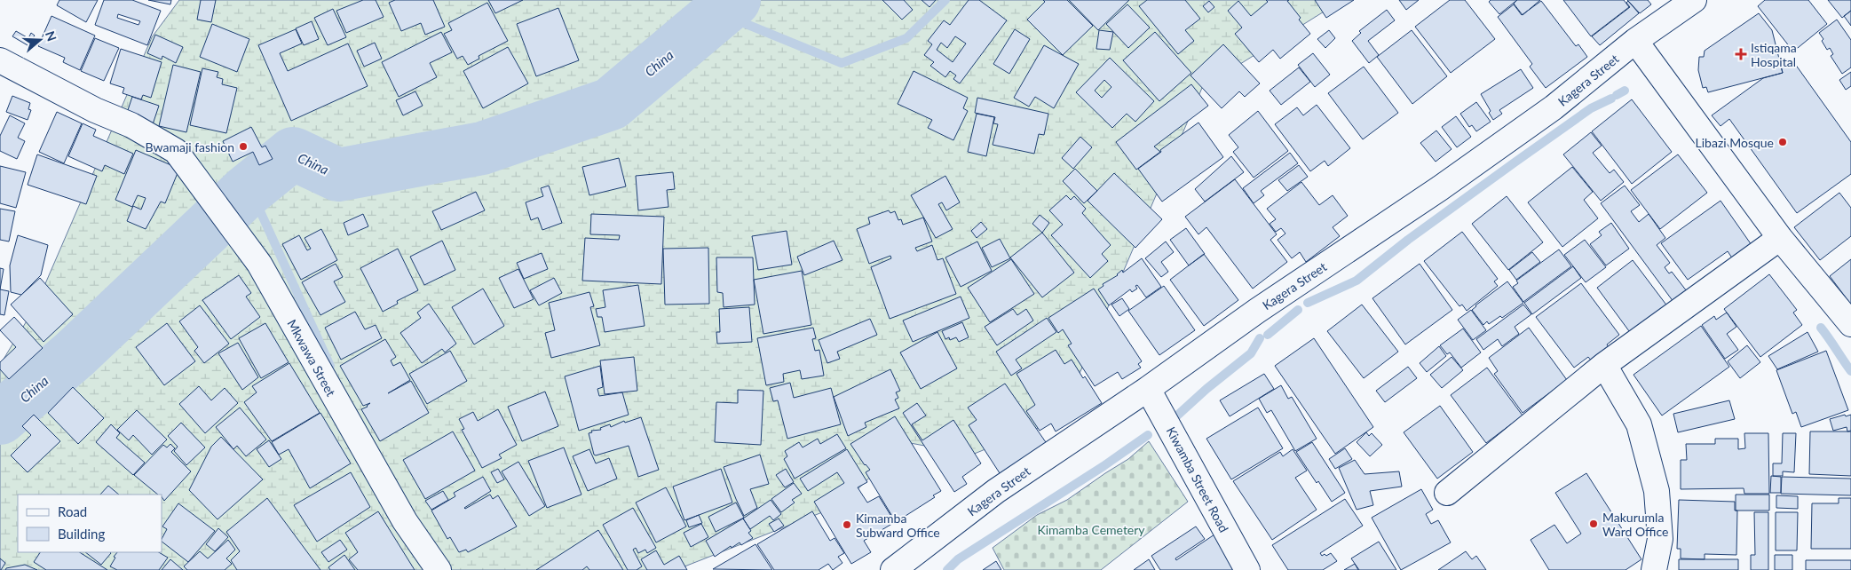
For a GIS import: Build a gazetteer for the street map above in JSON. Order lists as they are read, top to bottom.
{
  "streets": {
    "street": ["Kagera Street", "Mkwawa Street", "Kiwamba Street Road"]
  },
  "crossings": [
    ["Kagera Street", "Kiwamba Street Road"]
  ],
  "water": ["China"],
  "parks": ["Kimamba Cemetery"],
  "places": {
    "health": ["Istiqama Hospital"],
    "other": [
      "Libazi Mosque",
      "Bwamaji fashion",
      "Makurumla Ward Office",
      "Kimamba Subward Office"
    ]
  },
  "legend": ["Road", "Building"],
  "north": "right"
}
